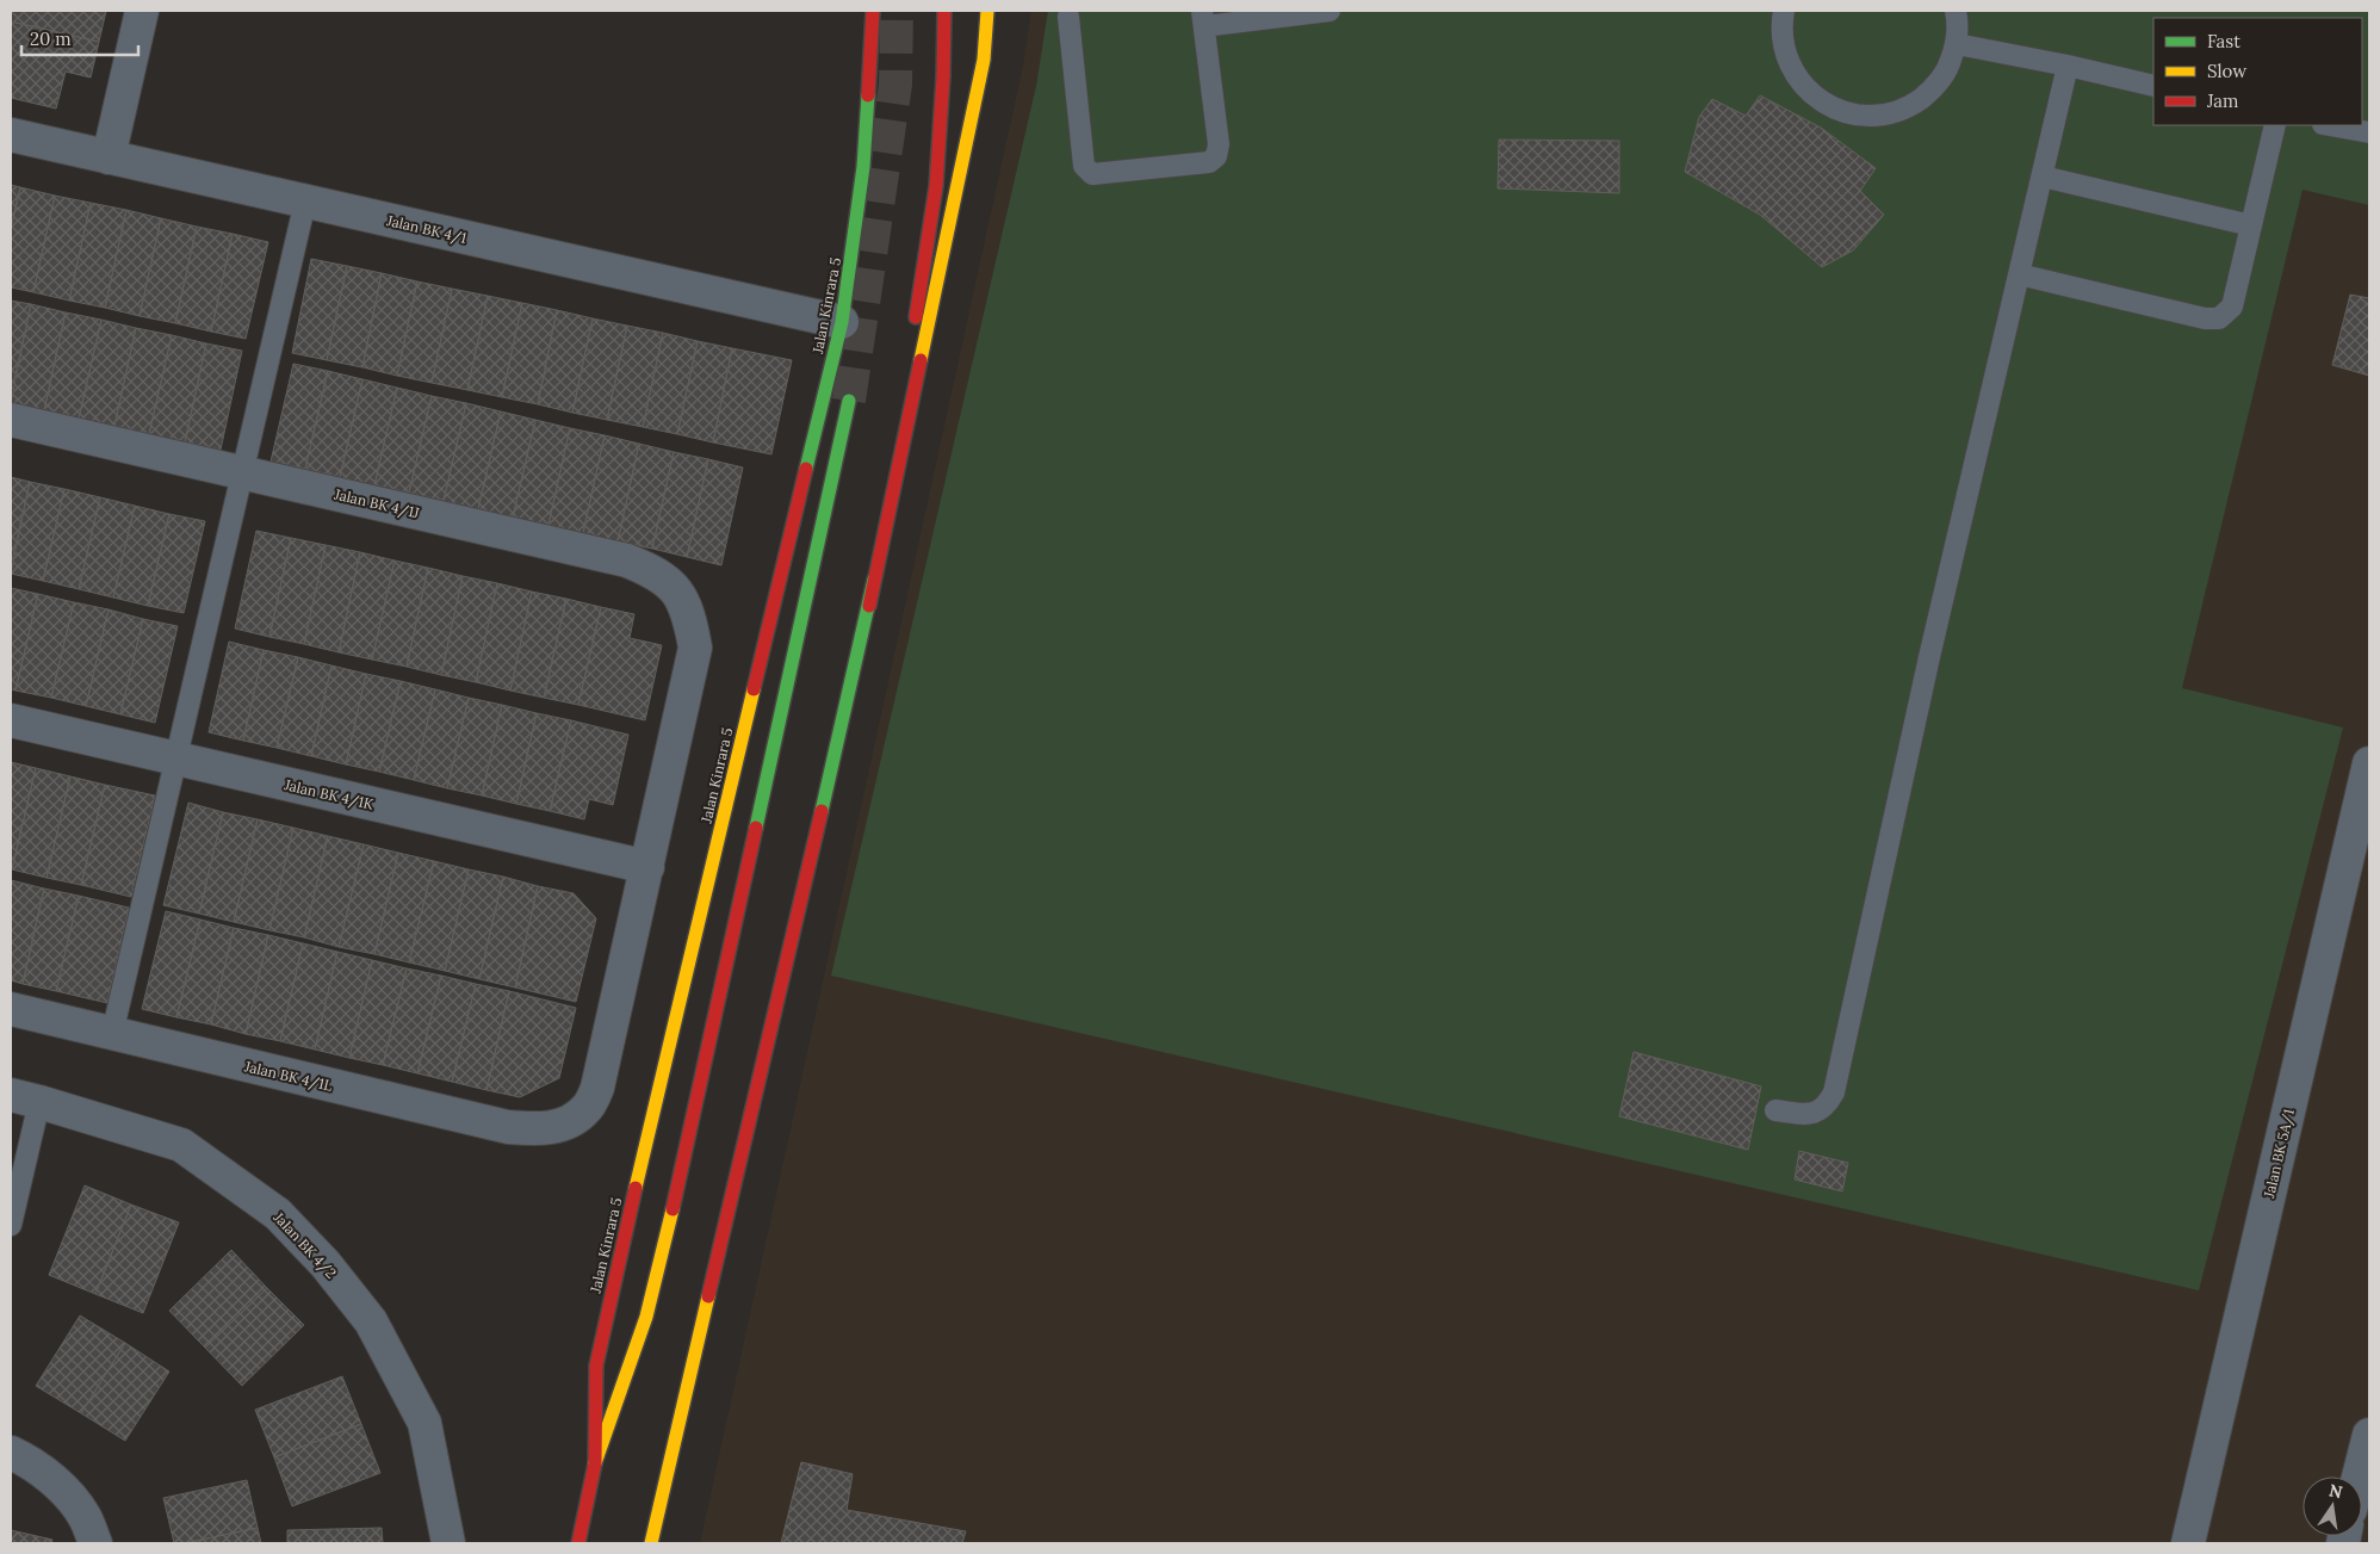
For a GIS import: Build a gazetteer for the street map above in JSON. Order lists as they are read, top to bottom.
{
  "streets": {
    "main road": ["Jalan Kinrara 5"],
    "street": [
      "Jalan BK 4/1",
      "Jalan BK 4/1J",
      "Jalan BK 4/1K",
      "Jalan BK 4/1L",
      "Jalan BK 5A/1",
      "Jalan BK 4/2"
    ]
  },
  "crossings": [
    ["Jalan BK 4/1", "Jalan Kinrara 5"],
    ["Jalan BK 4/1J", "Jalan BK 4/1K"],
    ["Jalan BK 4/1J", "Jalan BK 4/1L"],
    ["Jalan BK 4/1K", "Jalan BK 4/1L"]
  ],
  "legend": ["Fast", "Slow", "Jam"],
  "scale_bar": "20 m",
  "north": "top"
}
